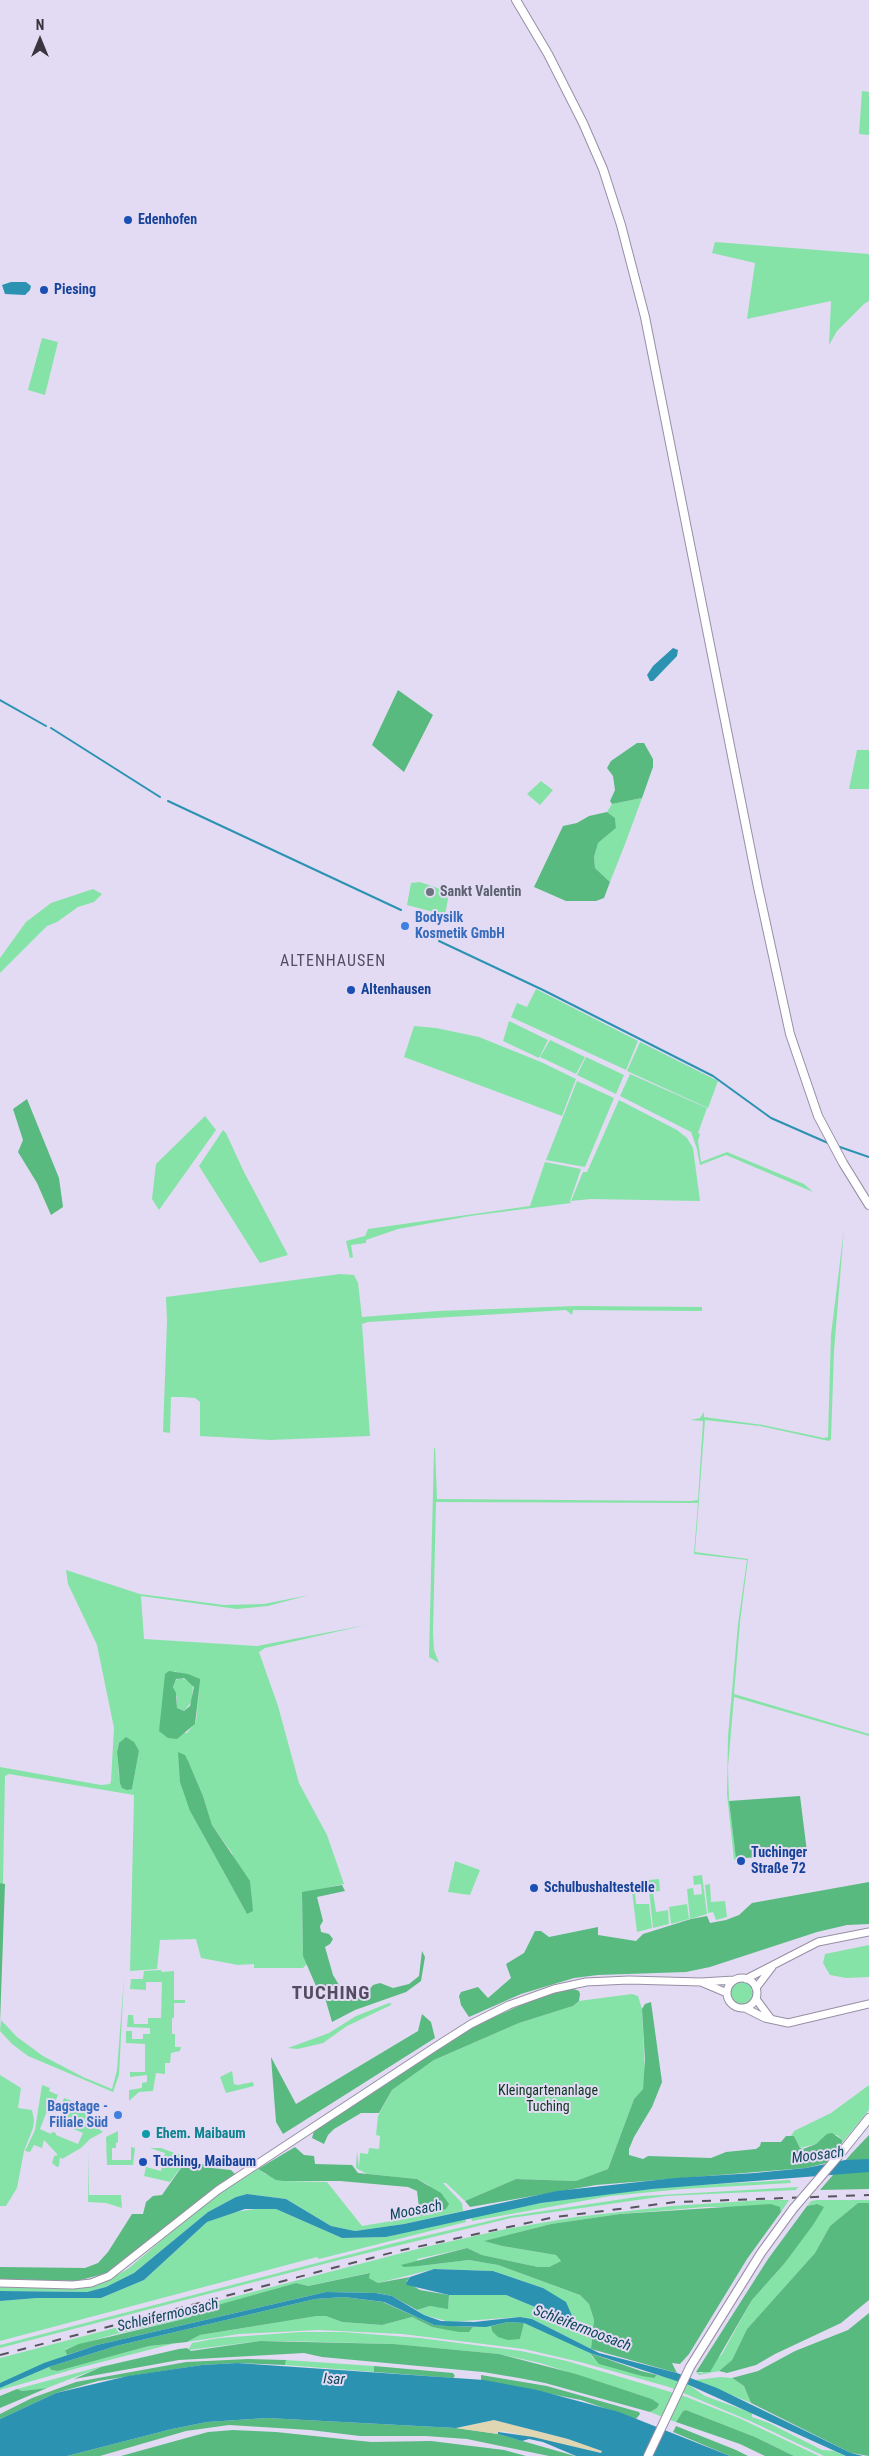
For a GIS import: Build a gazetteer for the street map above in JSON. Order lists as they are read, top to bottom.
{
  "districts": ["ALTENHAUSEN", "TUCHING"],
  "water": ["Moosach", "Schleifermoosach", "Isar"],
  "parks": ["Kleingartenanlage Tuching"],
  "places": [
    "Edenhofen",
    "Piesing",
    "Sankt Valentin",
    "Bodysilk Kosmetik GmbH",
    "Altenhausen",
    "Tuchinger Straße 72",
    "Schulbushaltestelle",
    "Bagstage - Filiale Süd",
    "Ehem. Maibaum",
    "Tuching, Maibaum"
  ],
  "north": "top"
}
